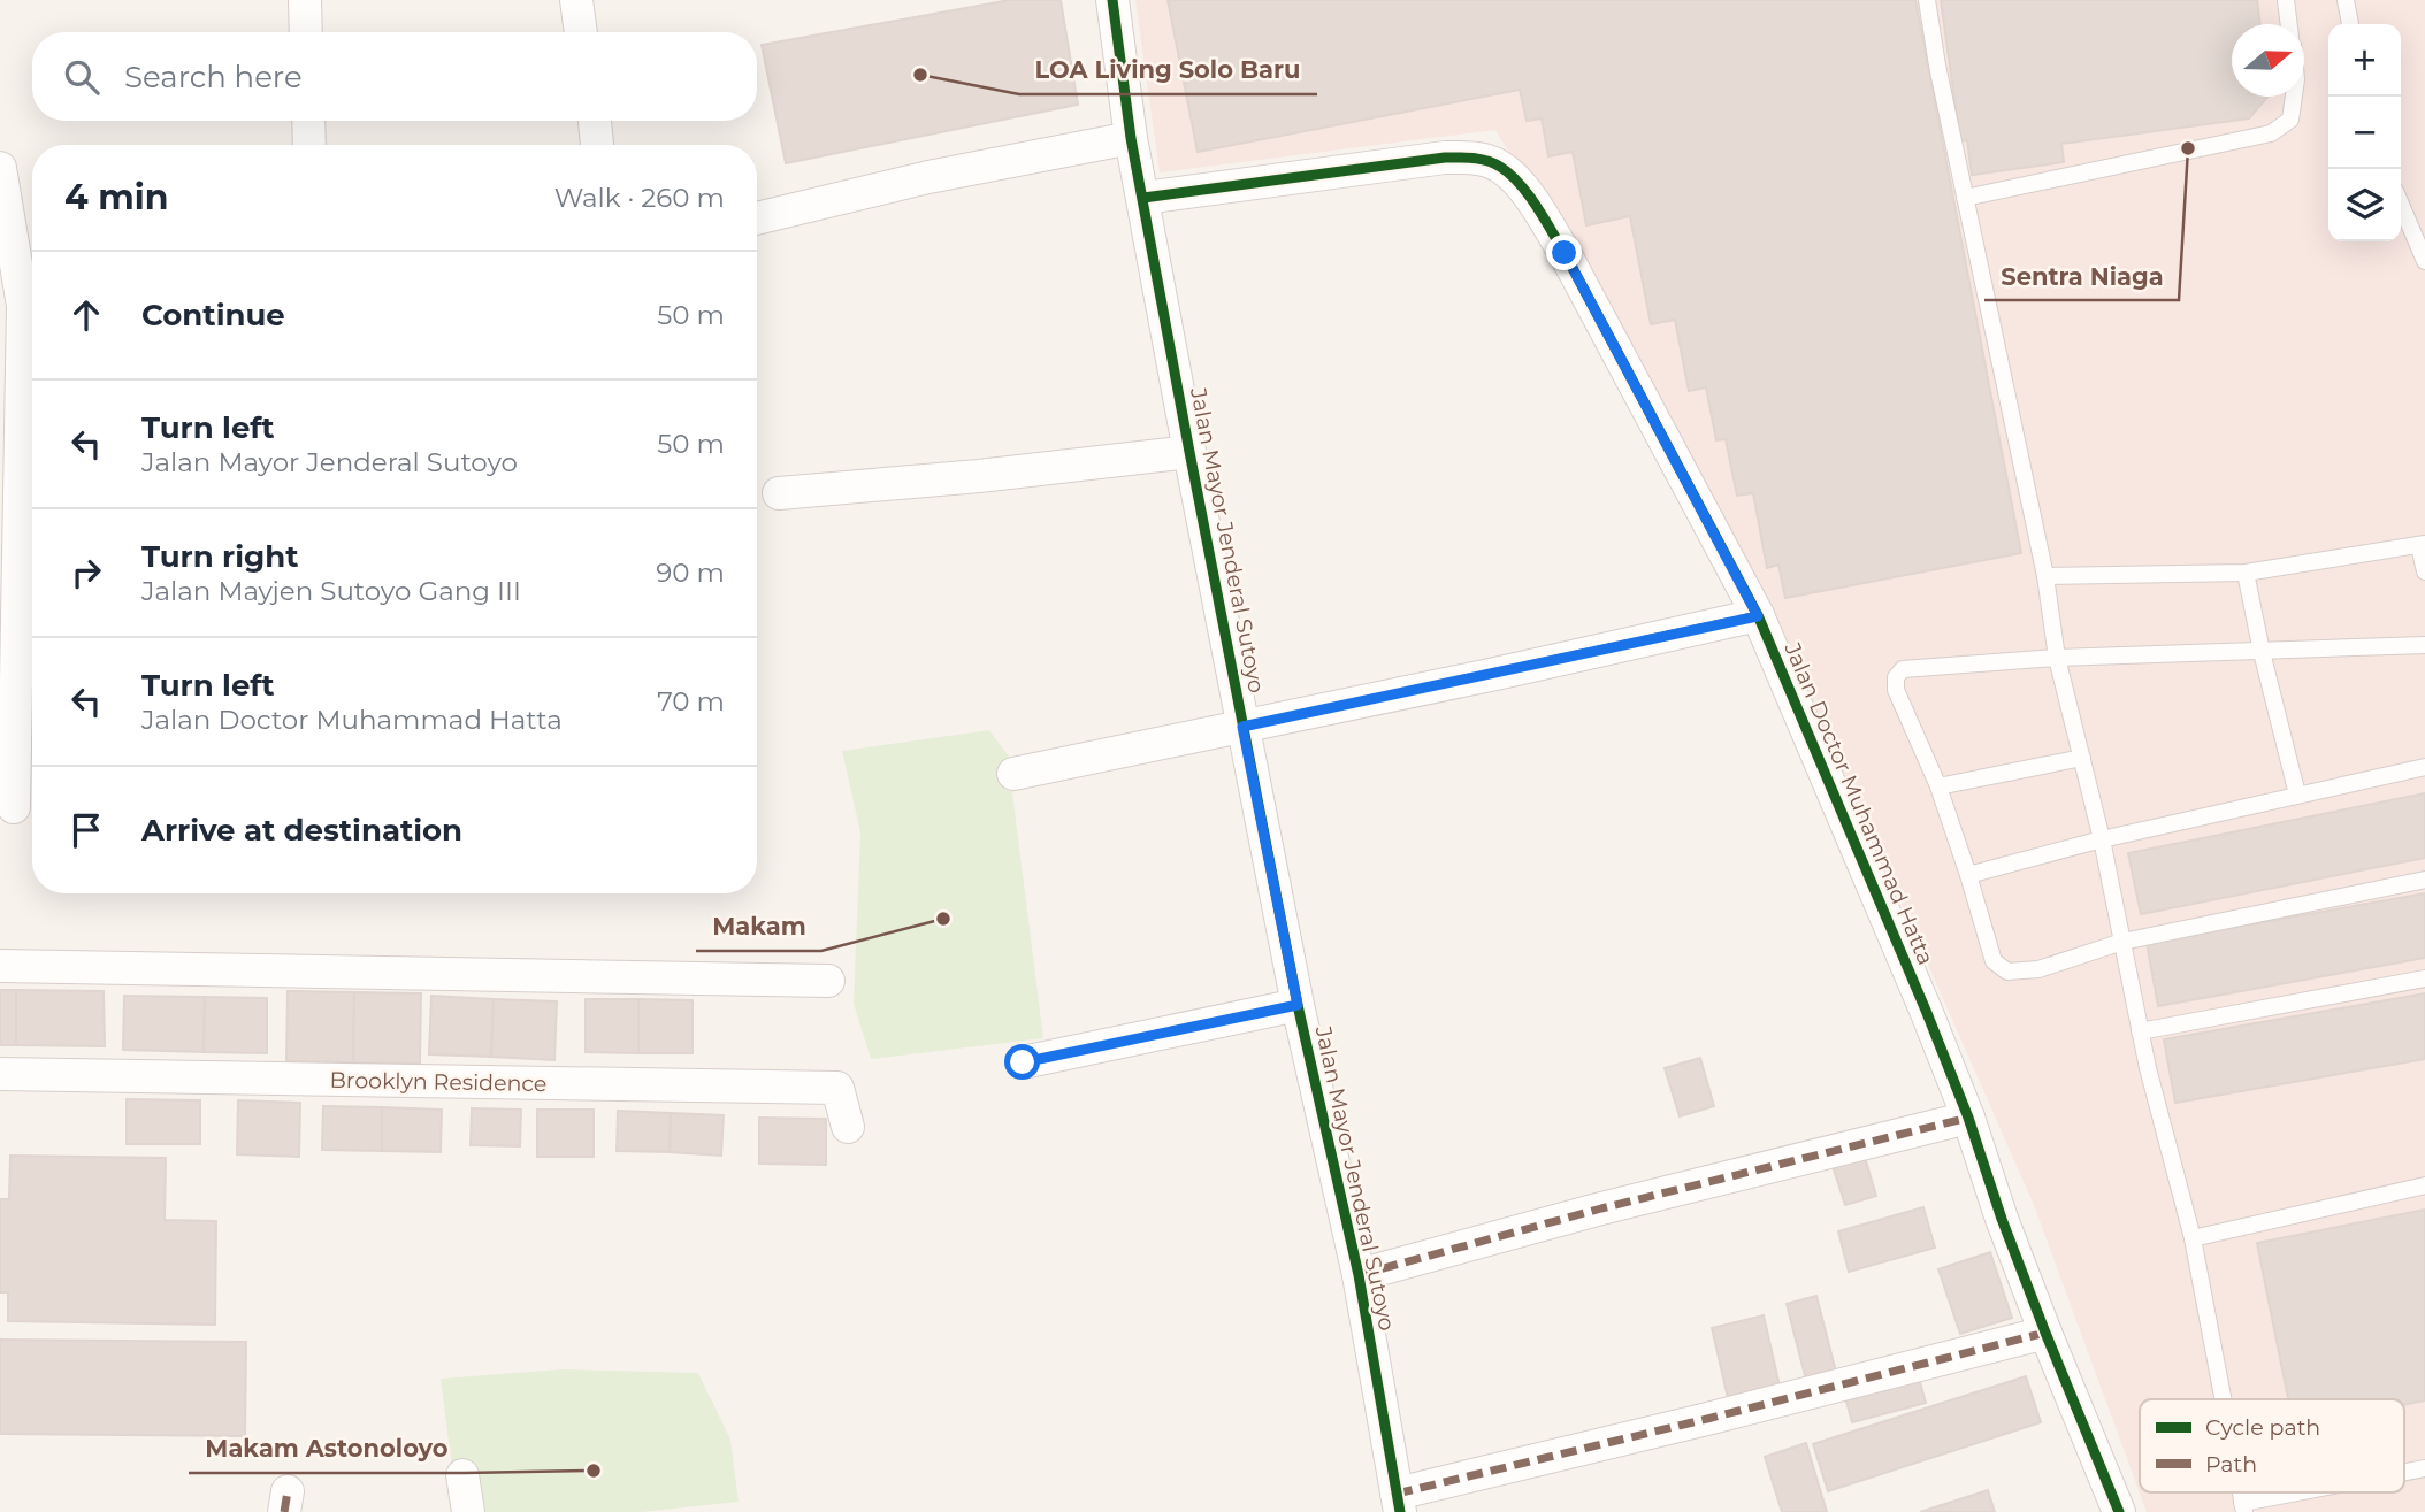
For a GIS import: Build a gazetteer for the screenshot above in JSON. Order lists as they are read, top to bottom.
{
  "streets": {
    "street": ["Jalan Mayor Jenderal Sutoyo", "Jalan Doctor Muhammad Hatta", "Brooklyn Residence"]
  },
  "crossings": [
    ["Jalan Mayor Jenderal Sutoyo", "Jalan Doctor Muhammad Hatta"]
  ],
  "places": [
    "LOA Living Solo Baru",
    "Sentra Niaga",
    "Makam",
    "Makam Astonoloyo"
  ],
  "legend": ["Cycle path", "Path"],
  "north": "right",
  "page": {
    "map_buttons": ["+", "−"],
    "search": "Search here",
    "heading": ["4 min", "Walk · 260 m"],
    "list": [
      ["Continue", "50 m"],
      ["Turn left", "Jalan Mayor Jenderal Sutoyo", "50 m"],
      ["Turn right", "Jalan Mayjen Sutoyo Gang III", "90 m"],
      ["Turn left", "Jalan Doctor Muhammad Hatta", "70 m"],
      "Arrive at destination"
    ]
  }
}
